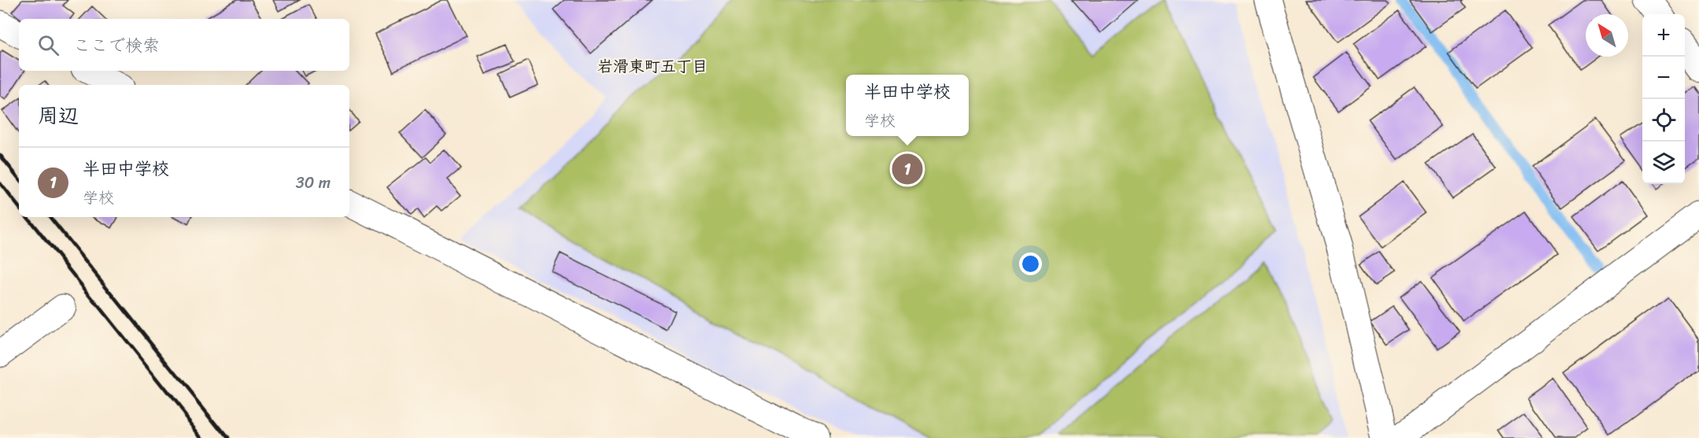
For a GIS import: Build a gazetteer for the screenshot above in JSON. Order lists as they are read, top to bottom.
{
  "districts": ["岩滑東町五丁目"],
  "north": "top left",
  "page": {
    "map_buttons": ["+", "−"],
    "search": "ここで検索",
    "popup": ["半田中学校", "学校"],
    "heading": "周辺",
    "list": [
      {
        "mark": "1",
        "name": "半田中学校",
        "note": "学校",
        "value": "30 m"
      }
    ],
    "pins": "1"
  }
}
